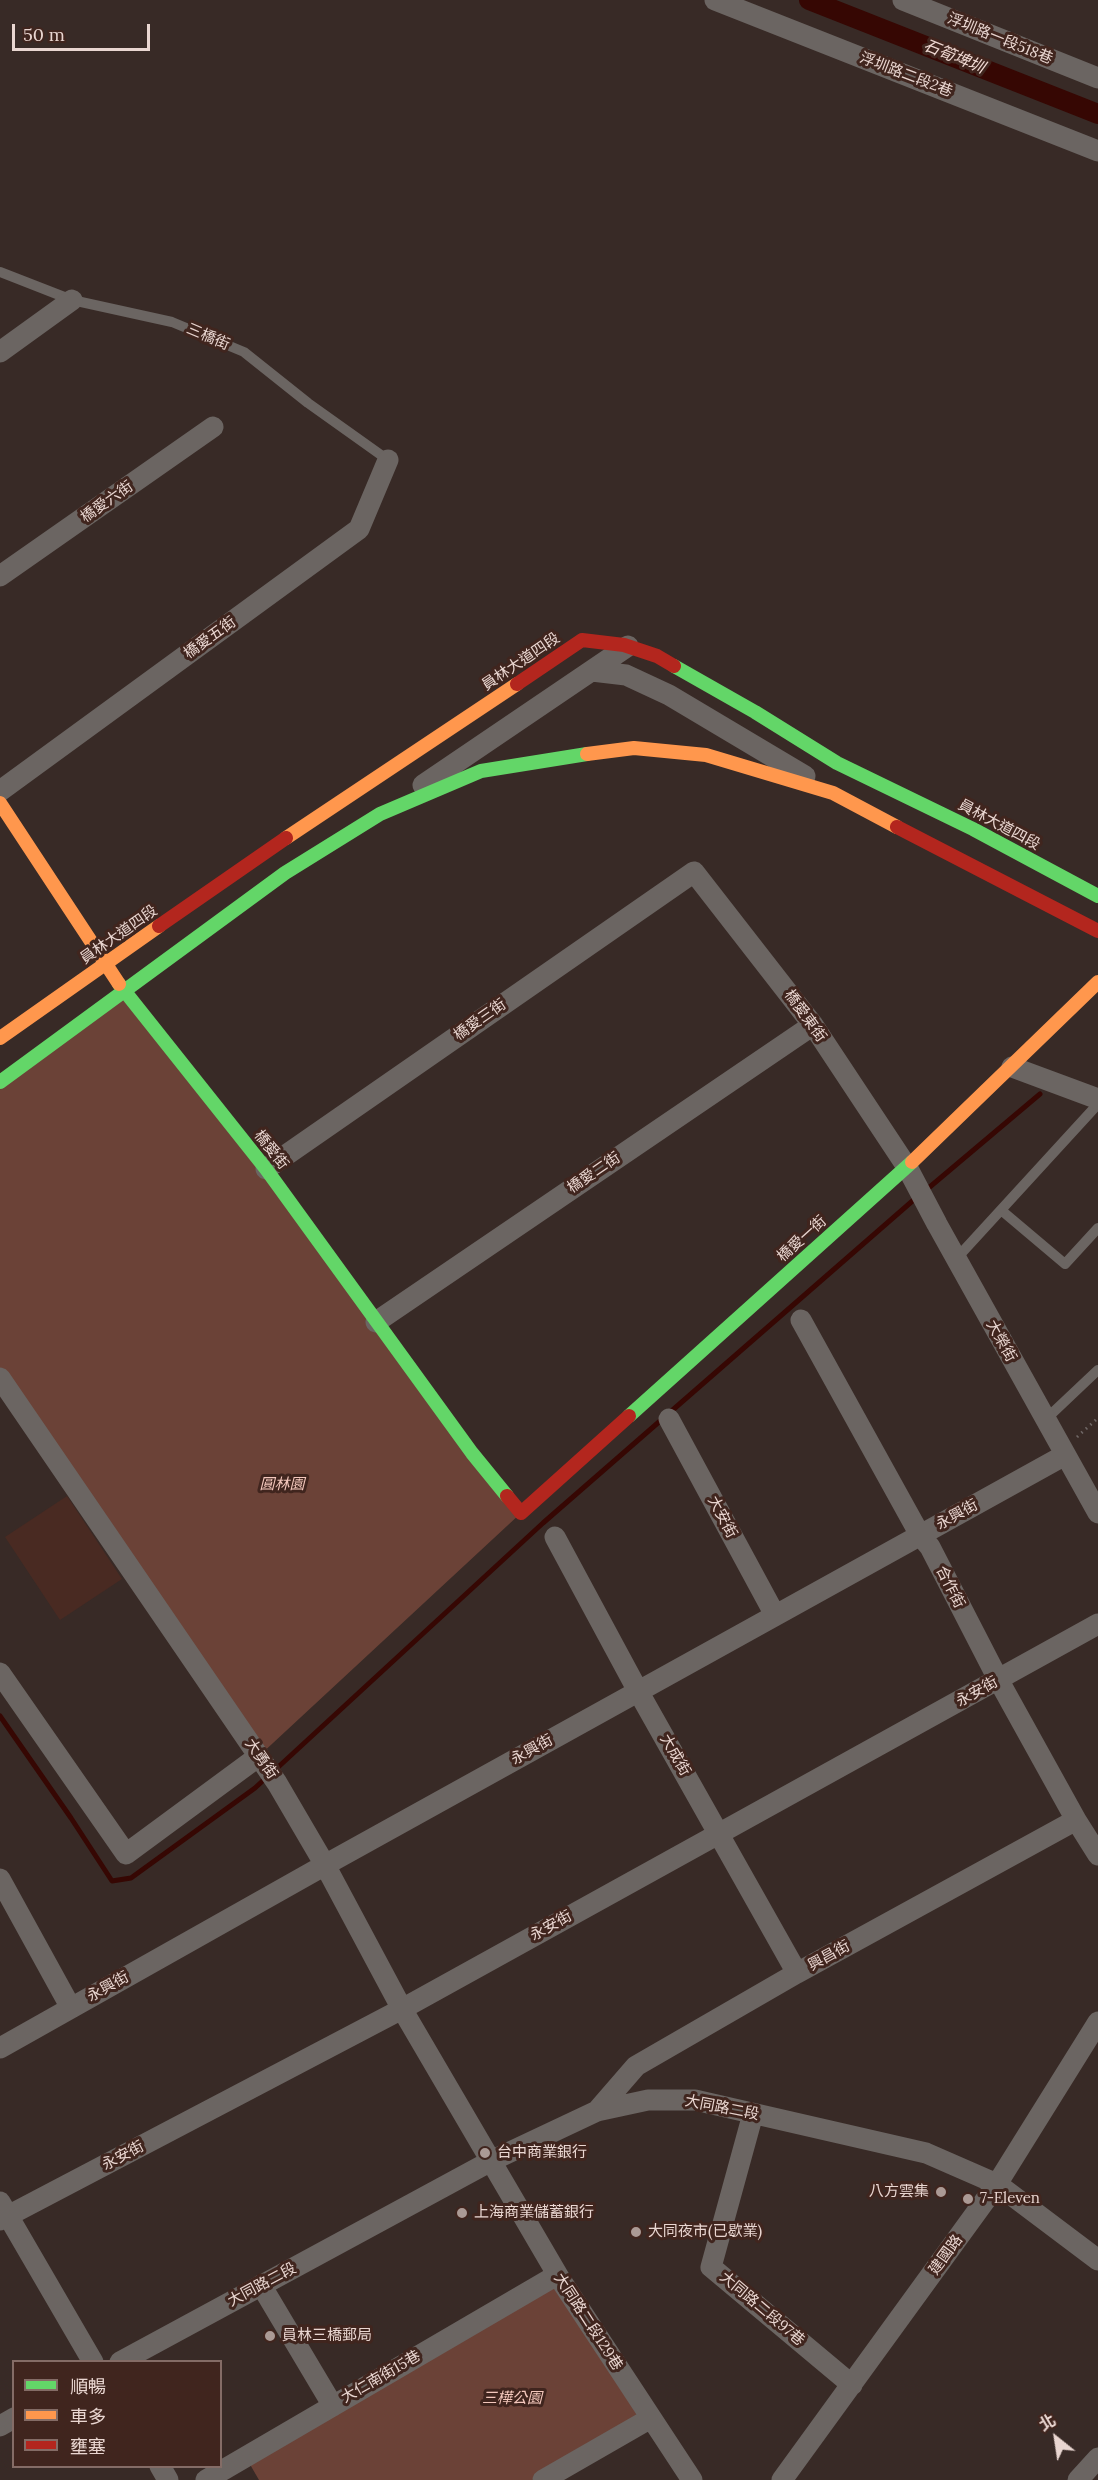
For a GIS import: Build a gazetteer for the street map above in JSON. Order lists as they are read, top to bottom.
{
  "streets": {
    "main road": ["員林大道四段", "橋愛街", "橋愛一街"],
    "street": [
      "浮圳路一段518巷",
      "浮圳路二段2巷",
      "橋愛六街",
      "橋愛五街",
      "橋愛東街",
      "橋愛三街",
      "橋愛二街",
      "大榮街",
      "永興街",
      "大安街",
      "合作街",
      "永安街",
      "大成街",
      "大勇街",
      "興昌街",
      "大同路二段",
      "建國路",
      "大同路二段97巷",
      "大同路二段129巷",
      "大仁南街15巷"
    ],
    "lane": ["三橋街"]
  },
  "crossings": [
    ["三橋街", "橋愛五街"],
    ["員林大道四段", "橋愛街"],
    ["橋愛東街", "橋愛三街"],
    ["橋愛東街", "橋愛二街"],
    ["橋愛東街", "橋愛一街"],
    ["橋愛東街", "大榮街"],
    ["橋愛三街", "橋愛街"],
    ["橋愛街", "橋愛二街"],
    ["橋愛街", "橋愛一街"],
    ["橋愛一街", "大榮街"],
    ["大榮街", "永興街"],
    ["永興街", "大安街"],
    ["永興街", "合作街"],
    ["永興街", "大成街"],
    ["永興街", "大勇街"],
    ["合作街", "永安街"],
    ["合作街", "興昌街"],
    ["永安街", "大成街"],
    ["永安街", "大勇街"],
    ["大成街", "興昌街"],
    ["大勇街", "大同路二段"],
    ["大勇街", "大同路二段129巷"],
    ["興昌街", "大同路二段"],
    ["大同路二段", "建國路"],
    ["大同路二段", "大同路二段97巷"],
    ["大同路二段", "大同路二段129巷"],
    ["建國路", "大同路二段97巷"],
    ["大同路二段129巷", "大仁南街15巷"]
  ],
  "water": ["石筍埤圳"],
  "parks": ["圓林園", "三樺公園"],
  "places": [
    "台中商業銀行",
    "八方雲集",
    "7-Eleven",
    "上海商業儲蓄銀行",
    "大同夜市(已歇業)",
    "員林三橋郵局"
  ],
  "legend": ["順暢", "車多", "壅塞"],
  "scale_bar": "50 m",
  "north": "top left"
}
